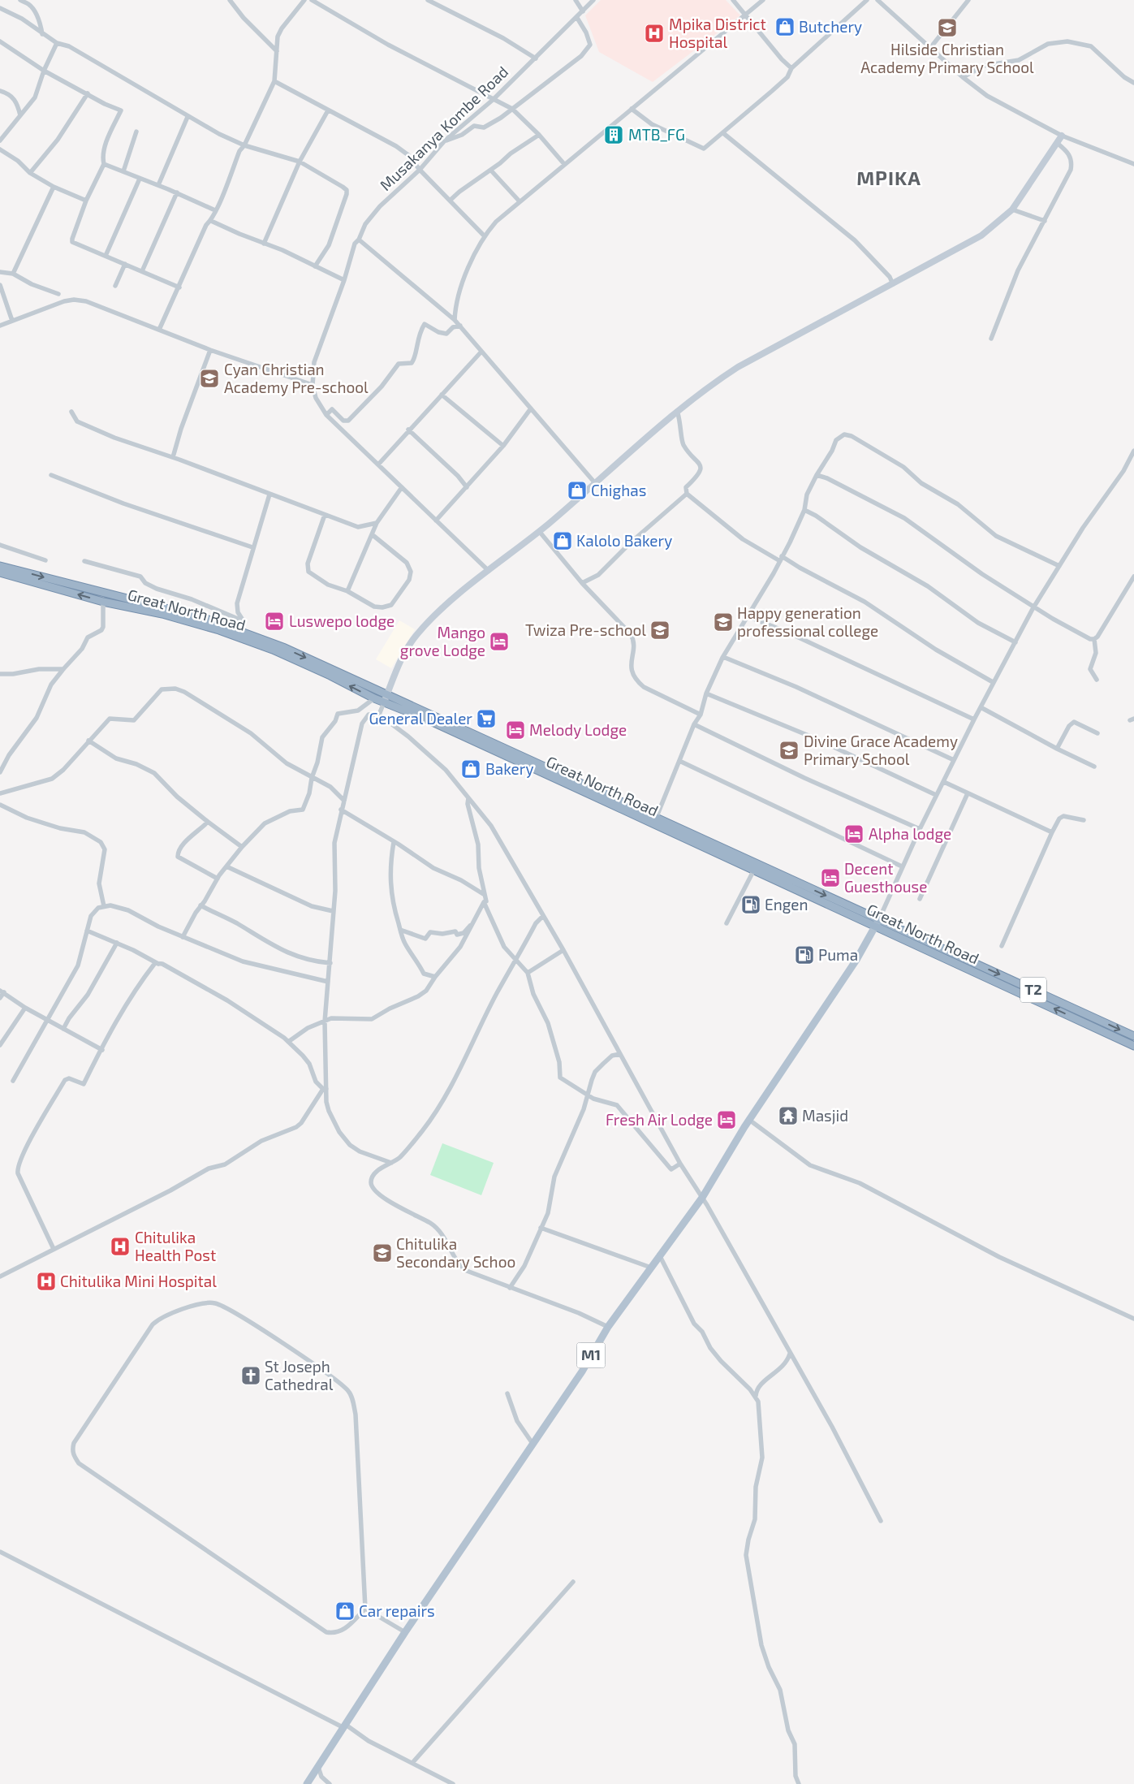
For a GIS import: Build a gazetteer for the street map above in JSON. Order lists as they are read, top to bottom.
{
  "streets": {
    "highway": ["Great North Road", "T2"],
    "main road": ["M1"],
    "street": ["Musakanya Kombe Road"]
  },
  "crossings": [
    ["Great North Road", "M1"]
  ],
  "districts": ["MPIKA"],
  "places": {
    "shop": [
      "Butchery",
      "Chighas",
      "Kalolo Bakery",
      "Bakery",
      "Car repairs"
    ],
    "school or university": [
      "Hilside Christian Academy Primary School",
      "Cyan Christian Academy Pre-school",
      "Happy generation professional college",
      "Twiza Pre-school",
      "Divine Grace Academy Primary School",
      "Chitulika Secondary Schoo"
    ],
    "hospital": ["Mpika District Hospital", "Chitulika Health Post", "Chitulika Mini Hospital"],
    "building": ["MTB_FG"],
    "hotel": [
      "Luswepo lodge",
      "Mango grove Lodge",
      "Melody Lodge",
      "Alpha lodge",
      "Decent Guesthouse",
      "Fresh Air Lodge"
    ],
    "supermarket": ["General Dealer"],
    "fuel station": ["Engen", "Puma"],
    "temple": ["Masjid"],
    "church": ["St Joseph Cathedral"]
  }
}
